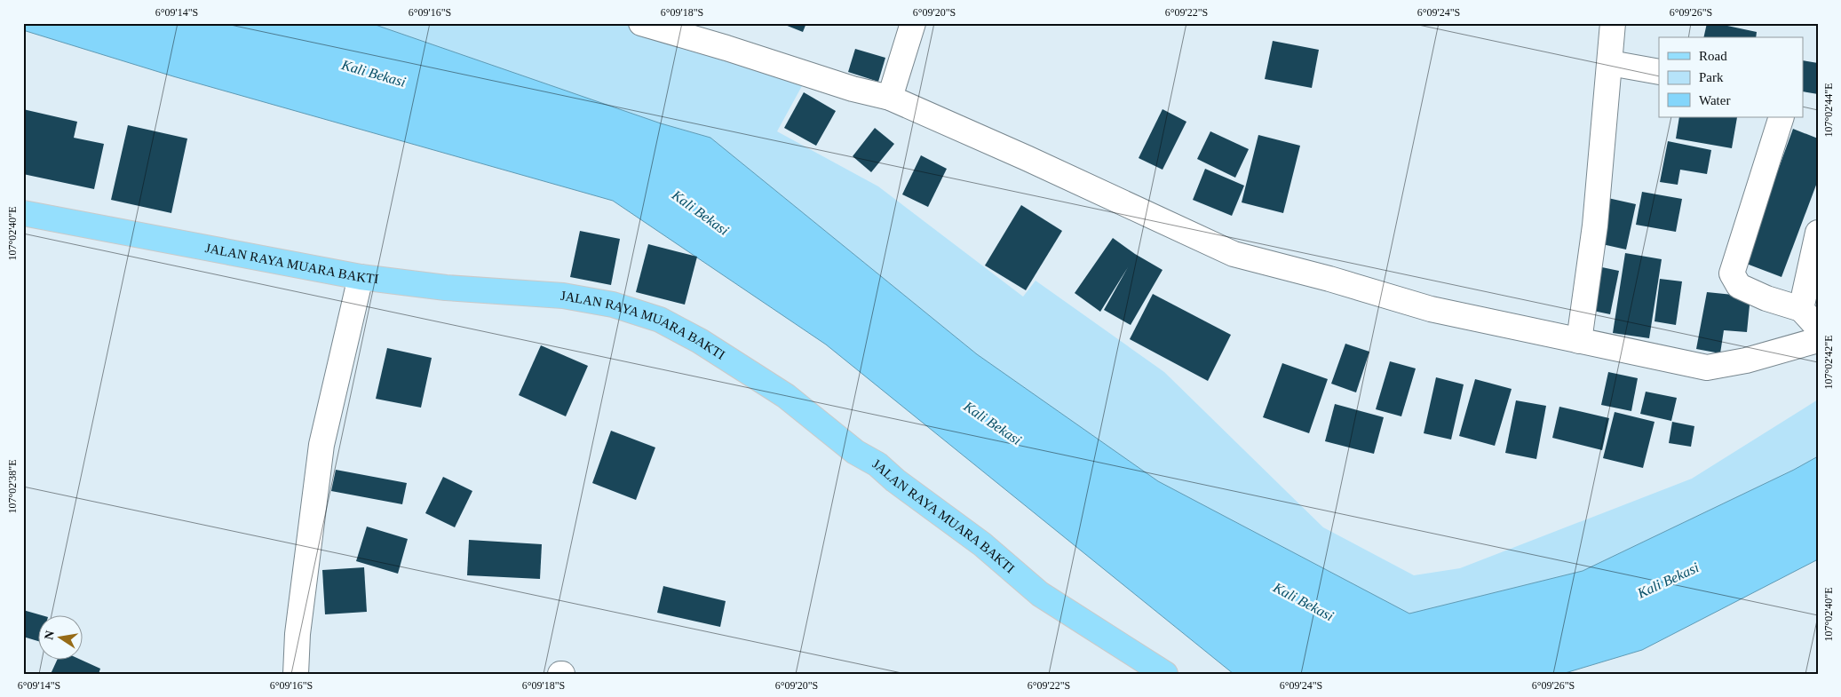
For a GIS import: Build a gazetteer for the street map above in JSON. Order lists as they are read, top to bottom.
{
  "streets": {
    "main road": ["JALAN RAYA MUARA BAKTI"]
  },
  "water": ["Kali Bekasi"],
  "legend": ["Road", "Park", "Water"],
  "north": "left",
  "coordinates": [
    "6°09'14\"S",
    "6°09'16\"S",
    "6°09'18\"S",
    "6°09'20\"S",
    "6°09'22\"S",
    "6°09'24\"S",
    "6°09'26\"S",
    "107°02'44\"E",
    "107°02'40\"E",
    "107°02'42\"E",
    "107°02'38\"E"
  ]
}
